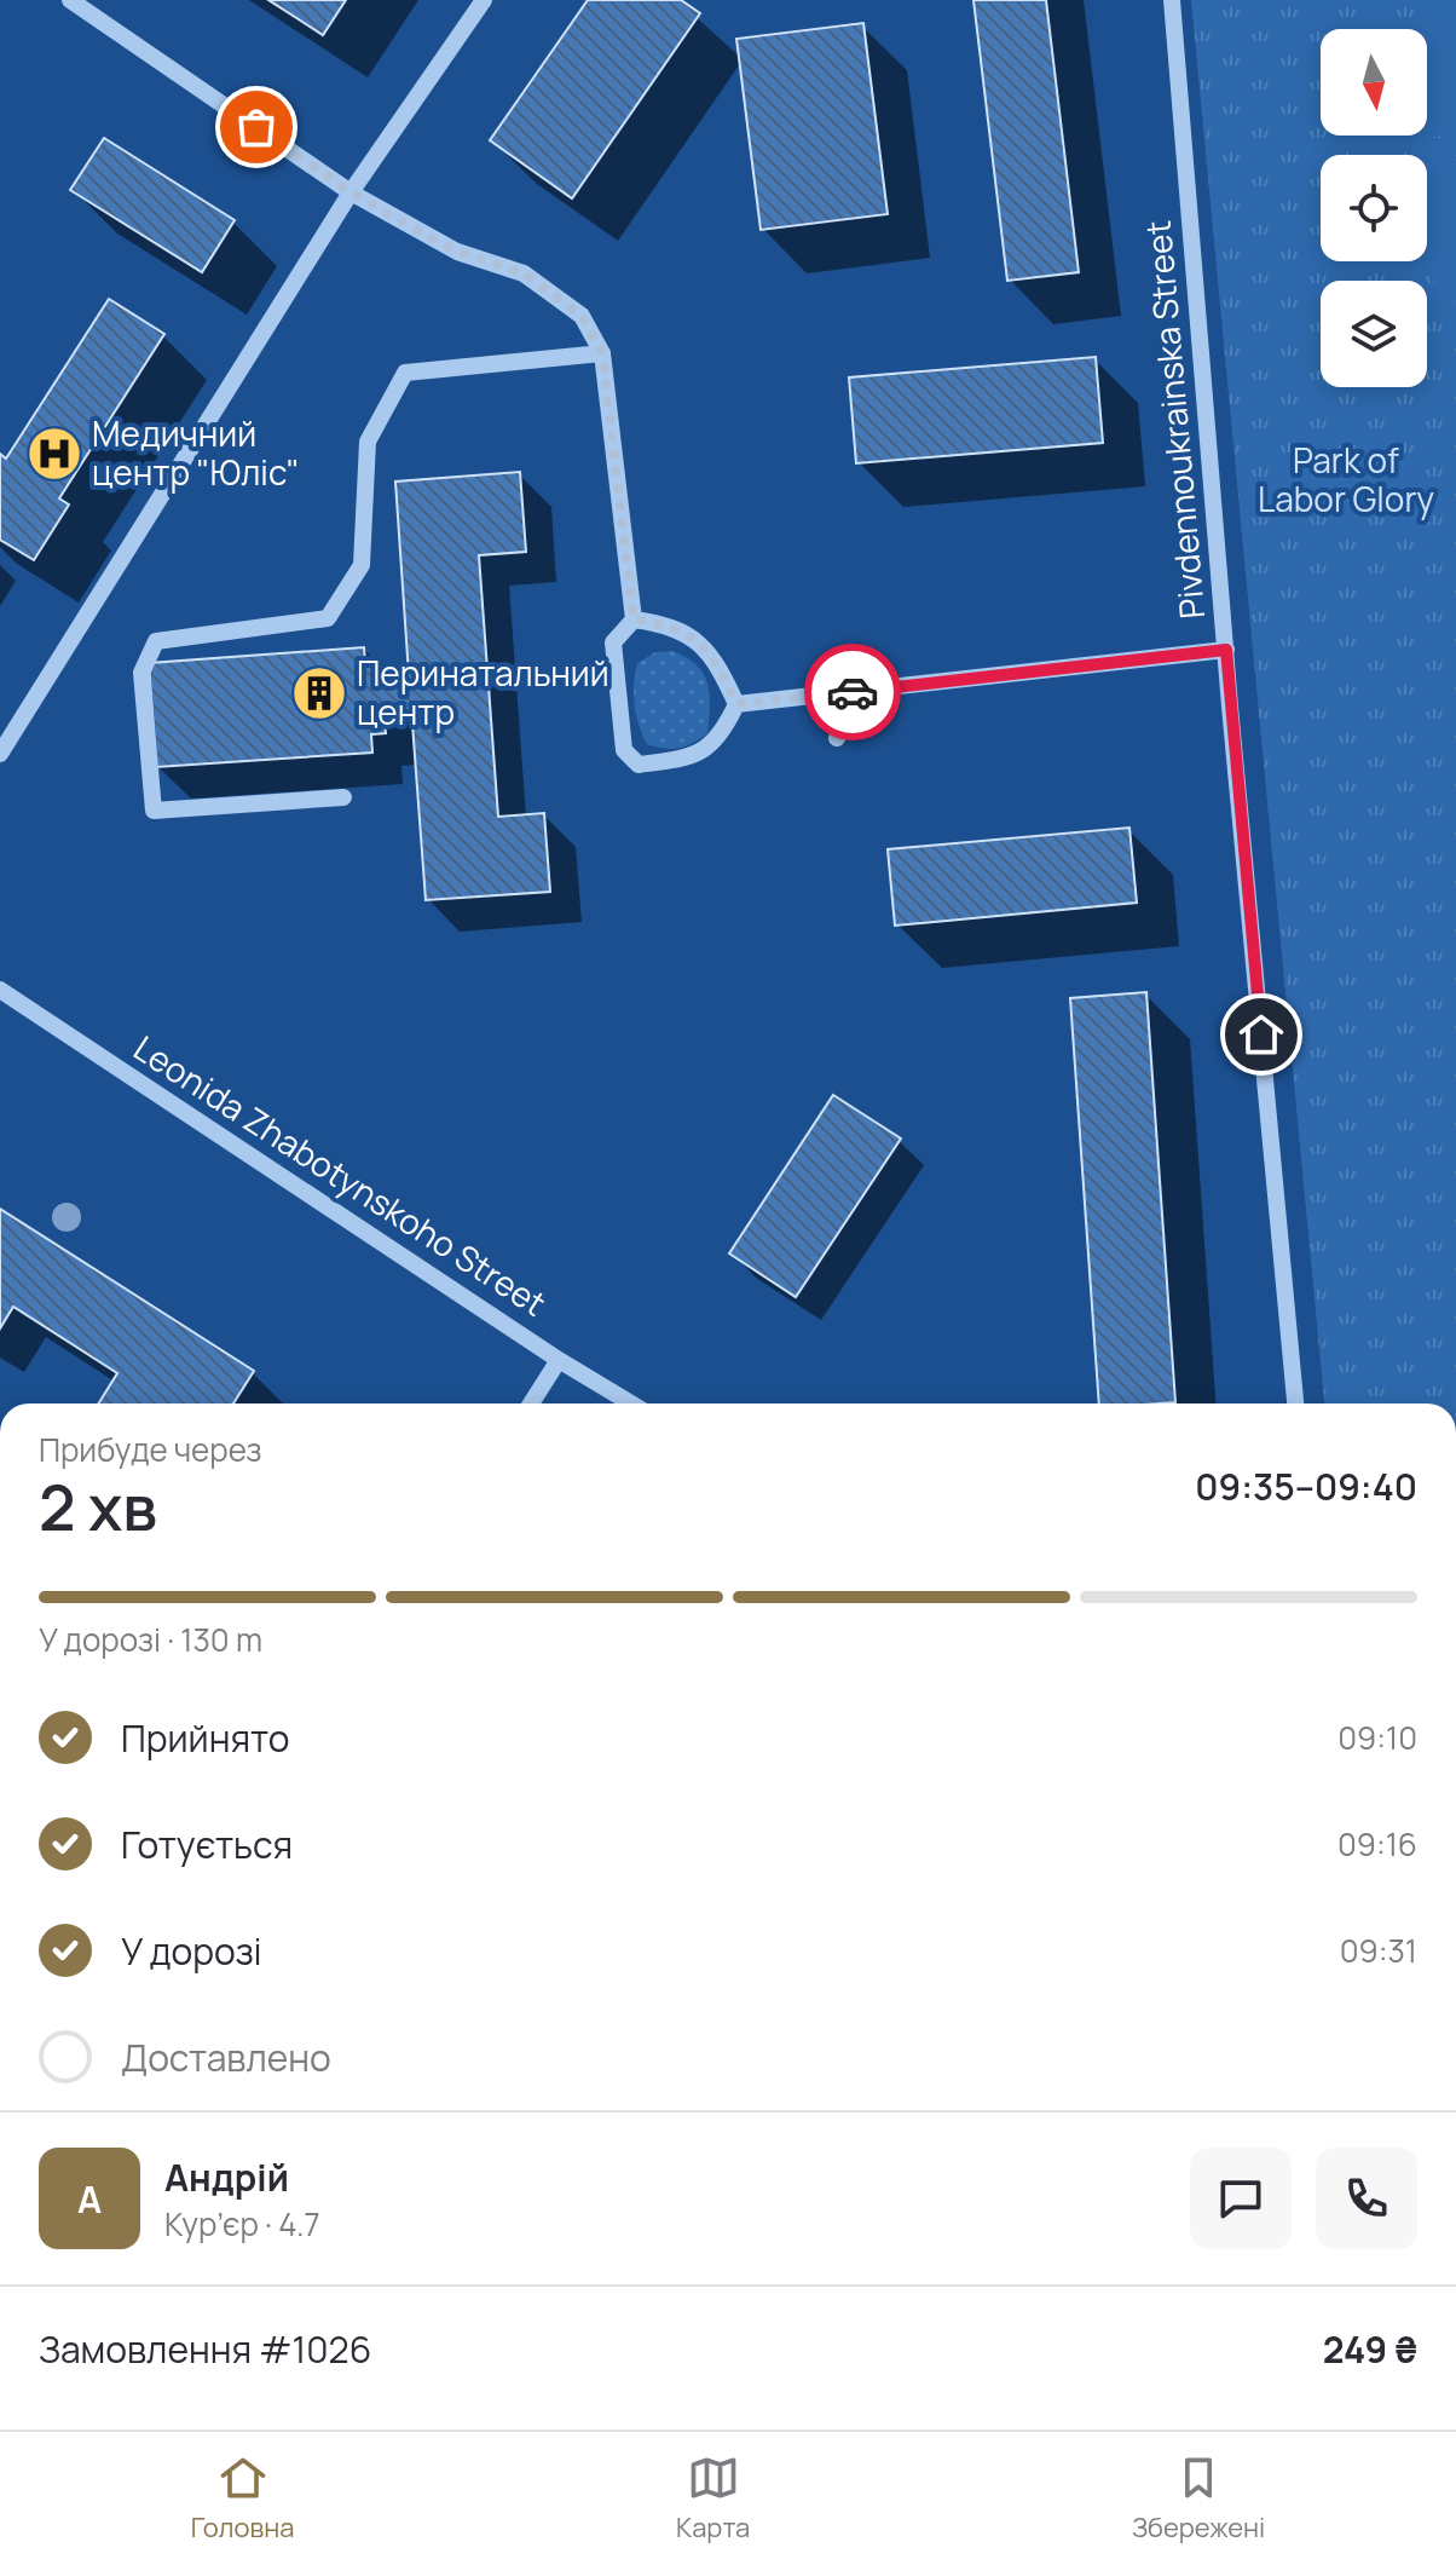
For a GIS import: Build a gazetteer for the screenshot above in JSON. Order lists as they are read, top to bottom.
{
  "streets": {
    "street": ["Pivdennoukrainska Street", "Leonida Zhabotynskoho Street"]
  },
  "parks": ["Park of Labor Glory"],
  "places": {
    "hospital": ["Медичний центр \"Юліс\""],
    "building": ["Перинатальний центр"]
  },
  "north": "bottom",
  "page": {
    "heading": ["2 хв", "Прибуде через", "09:35–09:40"],
    "panel": [
      "Андрій",
      "Кур’єр · 4.7",
      "Замовлення #1026",
      "249 ₴"
    ],
    "bar": "У дорозі · 130 m",
    "list": [
      ["Прийнято", "09:10"],
      ["Готується", "09:16"],
      ["У дорозі", "09:31"],
      "Доставлено"
    ],
    "round": "А",
    "tabs": ["Головна", "Карта", "Збережені"]
  }
}
